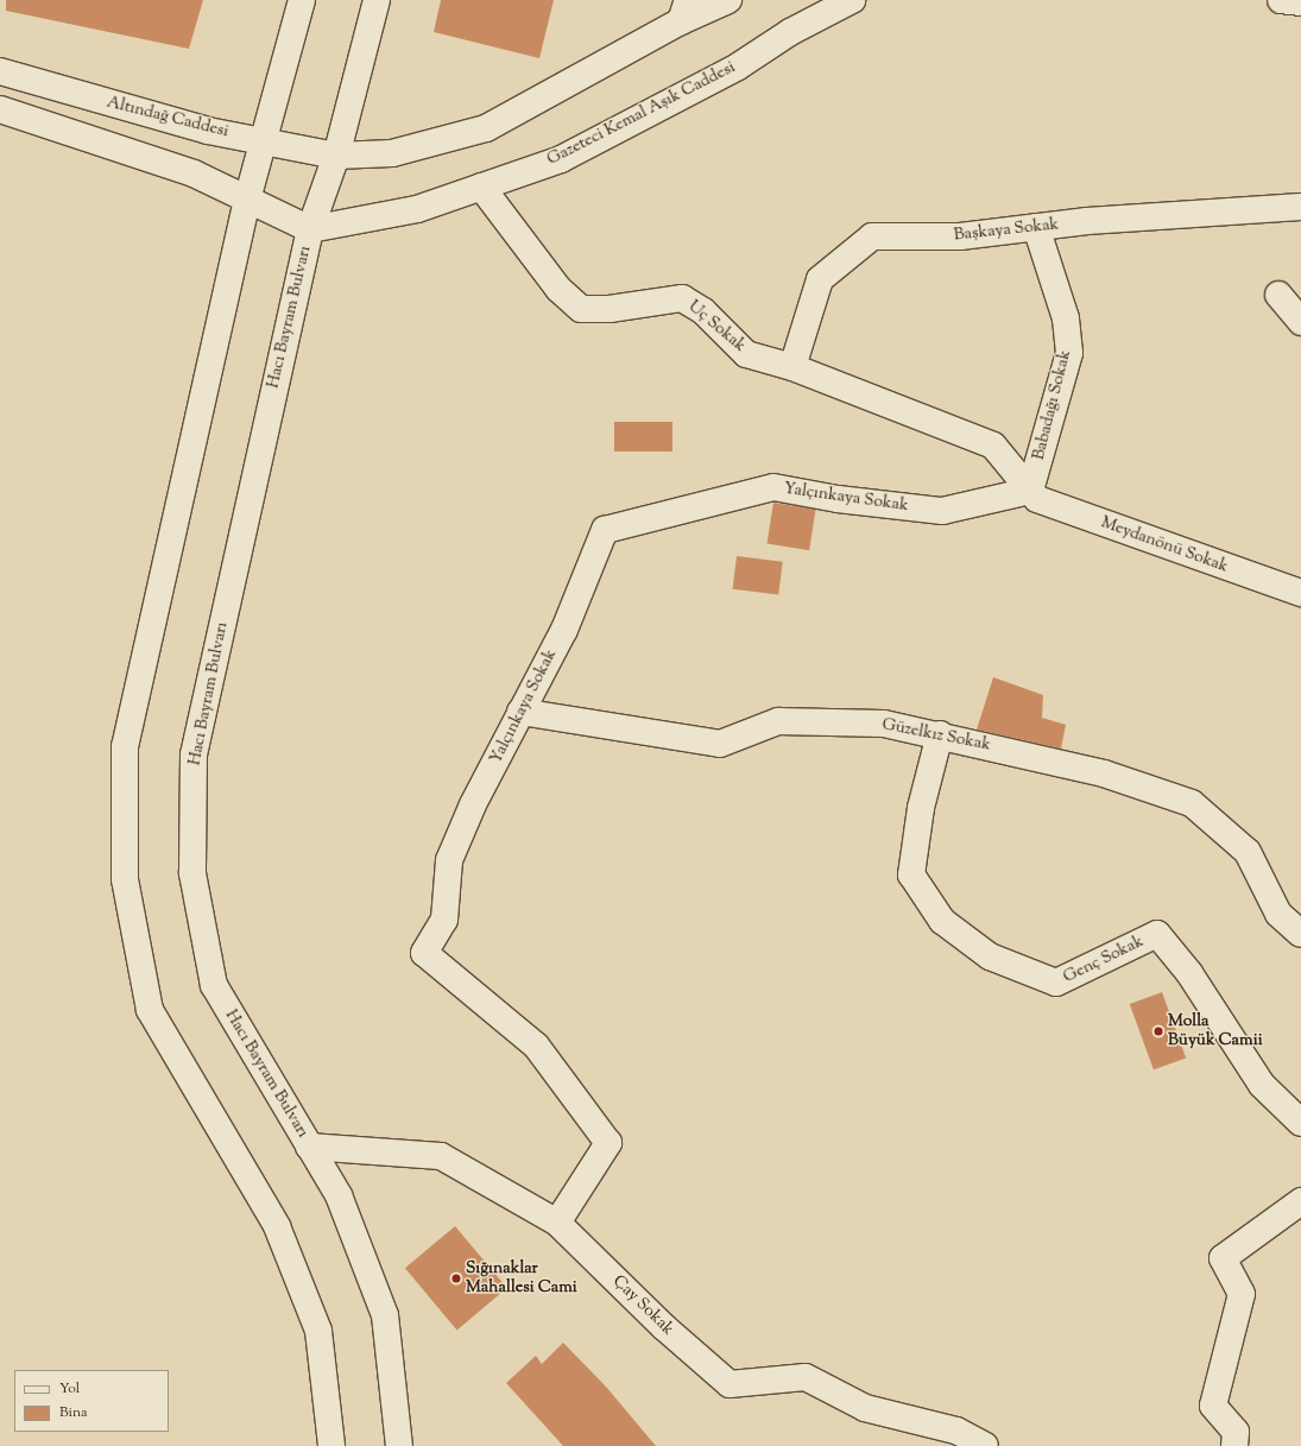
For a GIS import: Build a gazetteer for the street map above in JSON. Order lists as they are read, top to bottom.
{
  "streets": {
    "street": [
      "Gazeteci Kemal Aşık Caddesi",
      "Altındağ Caddesi",
      "Başkaya Sokak",
      "Hacı Bayram Bulvarı",
      "Uç Sokak",
      "Babadağı Sokak",
      "Yalçınkaya Sokak",
      "Meydanönü Sokak",
      "Güzelkız Sokak",
      "Genç Sokak",
      "Çay Sokak"
    ]
  },
  "crossings": [
    ["Gazeteci Kemal Aşık Caddesi", "Hacı Bayram Bulvarı"],
    ["Gazeteci Kemal Aşık Caddesi", "Uç Sokak"],
    ["Altındağ Caddesi", "Hacı Bayram Bulvarı"],
    ["Başkaya Sokak", "Uç Sokak"],
    ["Başkaya Sokak", "Babadağı Sokak"],
    ["Hacı Bayram Bulvarı", "Çay Sokak"],
    ["Uç Sokak", "Babadağı Sokak"],
    ["Uç Sokak", "Yalçınkaya Sokak"],
    ["Uç Sokak", "Meydanönü Sokak"],
    ["Babadağı Sokak", "Yalçınkaya Sokak"],
    ["Babadağı Sokak", "Meydanönü Sokak"],
    ["Yalçınkaya Sokak", "Meydanönü Sokak"],
    ["Yalçınkaya Sokak", "Güzelkız Sokak"],
    ["Yalçınkaya Sokak", "Çay Sokak"],
    ["Güzelkız Sokak", "Genç Sokak"]
  ],
  "places": ["Molla Büyük Camii", "Sığınaklar Mahallesi Cami"],
  "legend": ["Yol", "Bina"]
}
